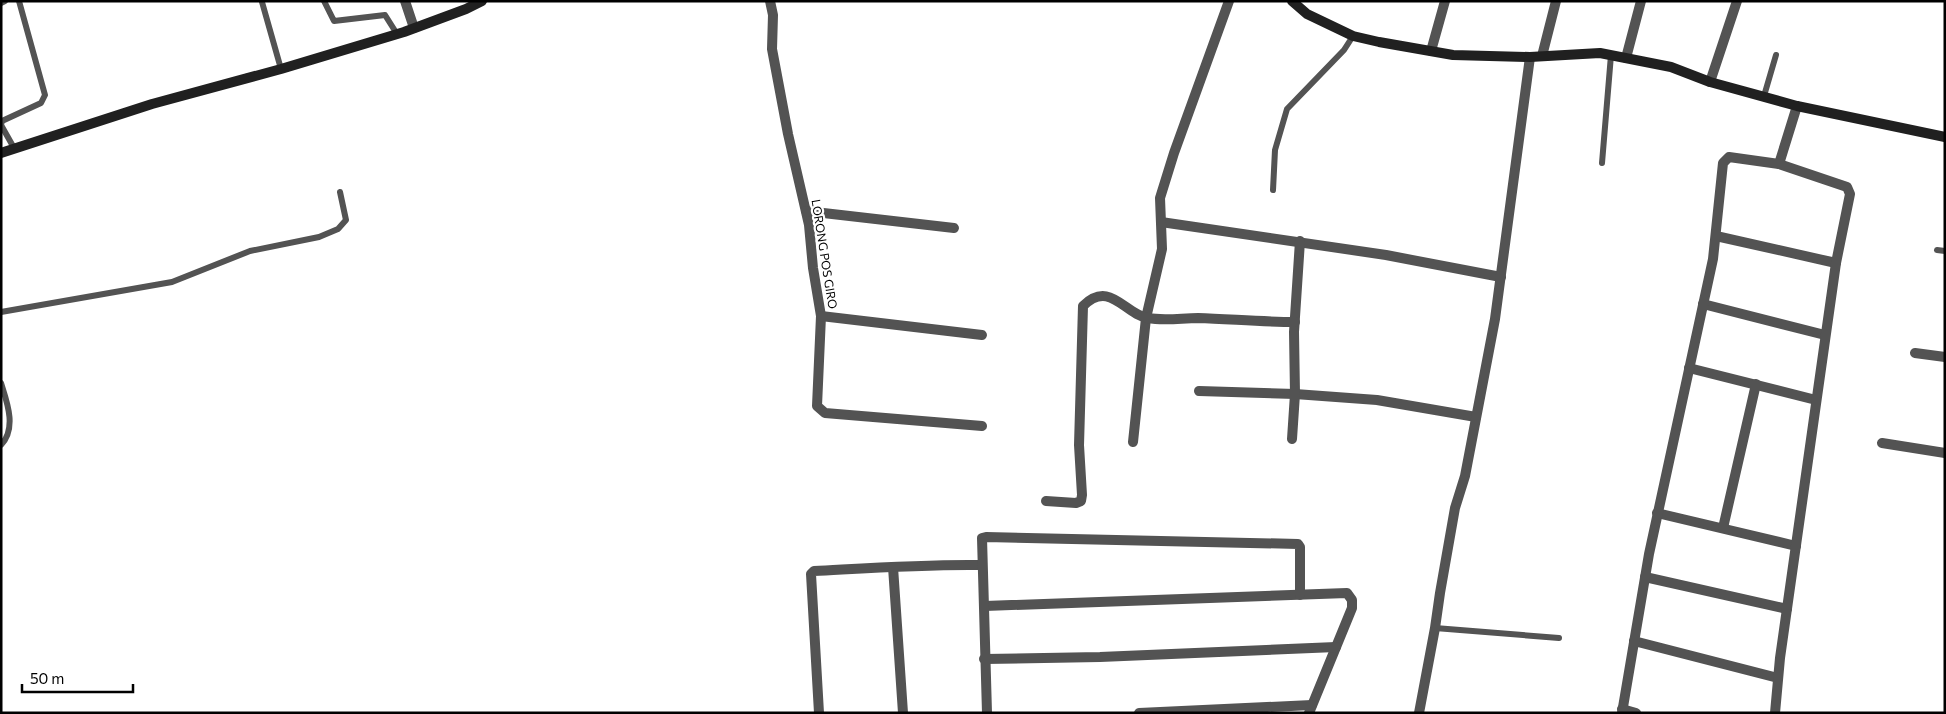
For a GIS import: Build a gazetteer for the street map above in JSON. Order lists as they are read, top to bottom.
{
  "streets": {
    "street": ["LORONG POS GIRO"]
  },
  "scale_bar": "50 m"
}
